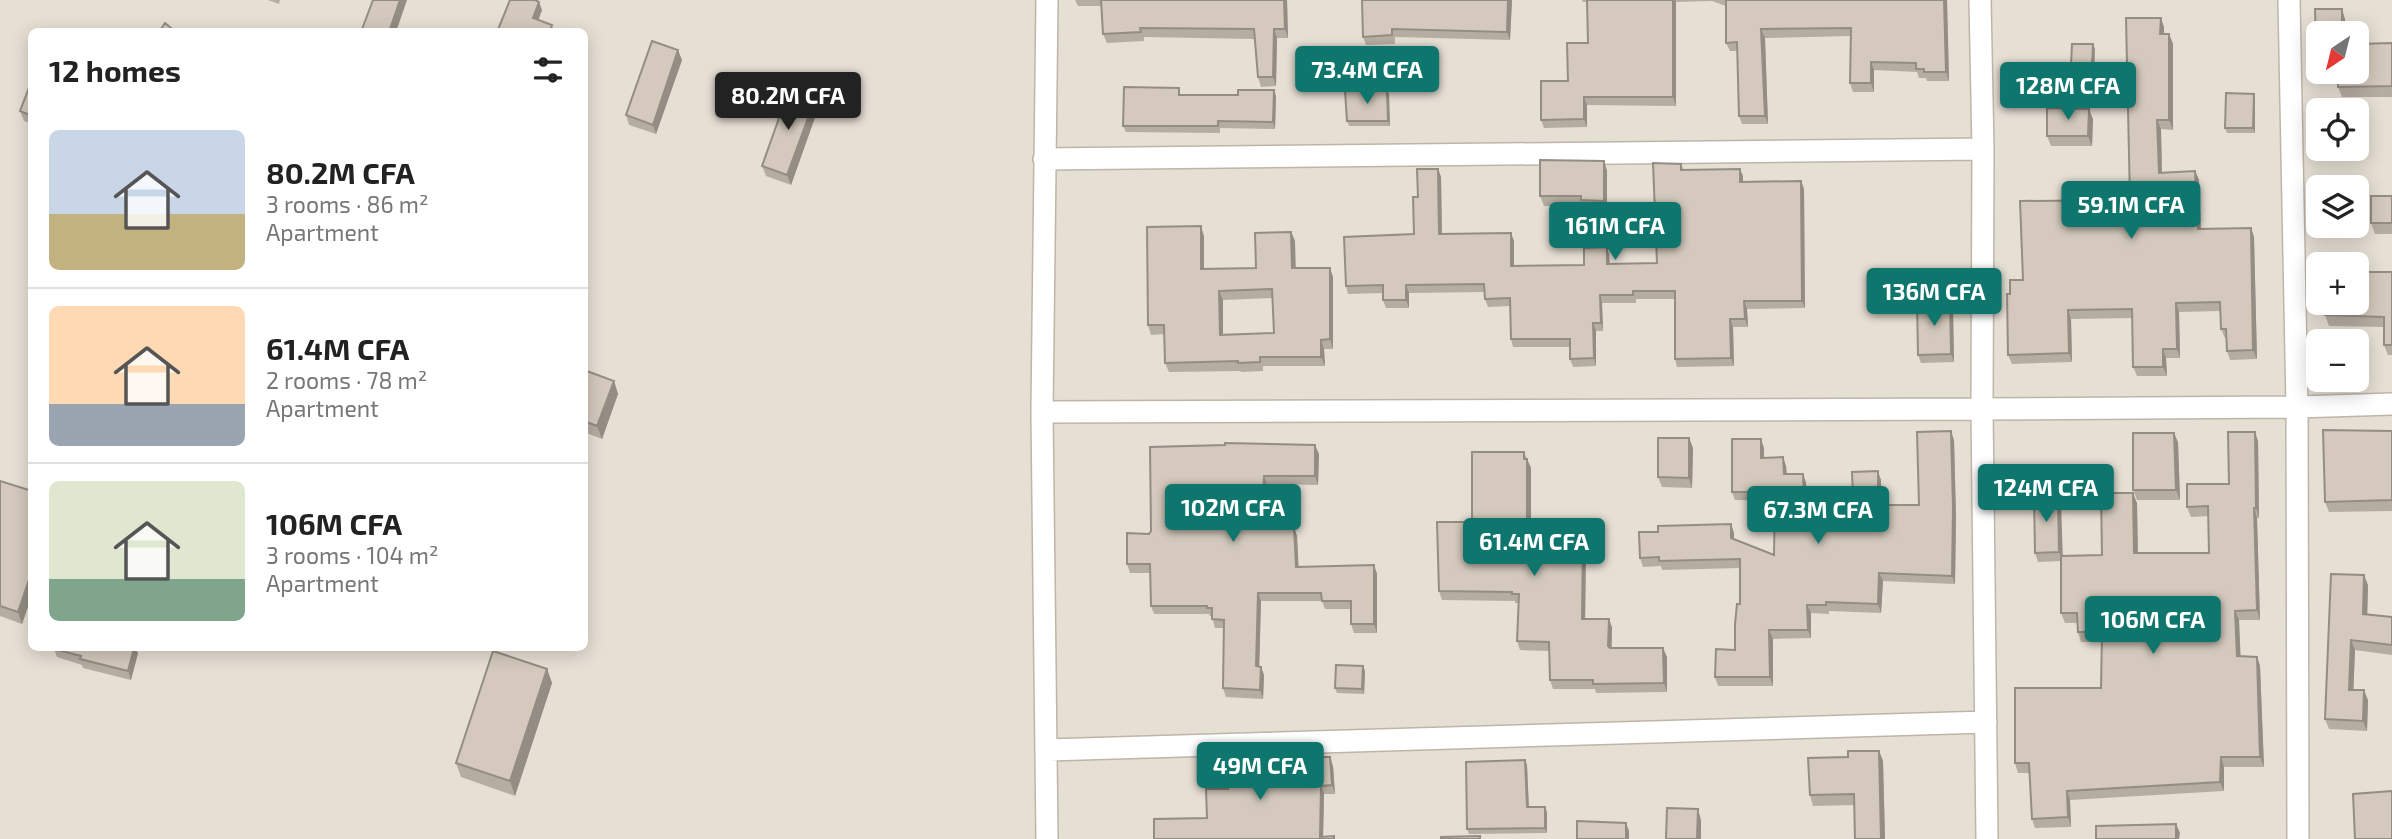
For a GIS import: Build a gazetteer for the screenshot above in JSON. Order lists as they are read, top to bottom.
{
  "north": "bottom left",
  "page": {
    "map_buttons": ["+", "−"],
    "heading": "12 homes",
    "price": [
      "73.4M CFA",
      "128M CFA",
      "80.2M CFA",
      "59.1M CFA",
      "161M CFA",
      "136M CFA",
      "124M CFA",
      "102M CFA",
      "67.3M CFA",
      "61.4M CFA",
      "106M CFA",
      "49M CFA"
    ],
    "list": [
      {
        "name": "80.2M CFA",
        "note": "3 rooms · 86 m² · Apartment"
      },
      {
        "name": "61.4M CFA",
        "note": "2 rooms · 78 m² · Apartment"
      },
      {
        "name": "106M CFA",
        "note": "3 rooms · 104 m² · Apartment"
      }
    ]
  }
}
